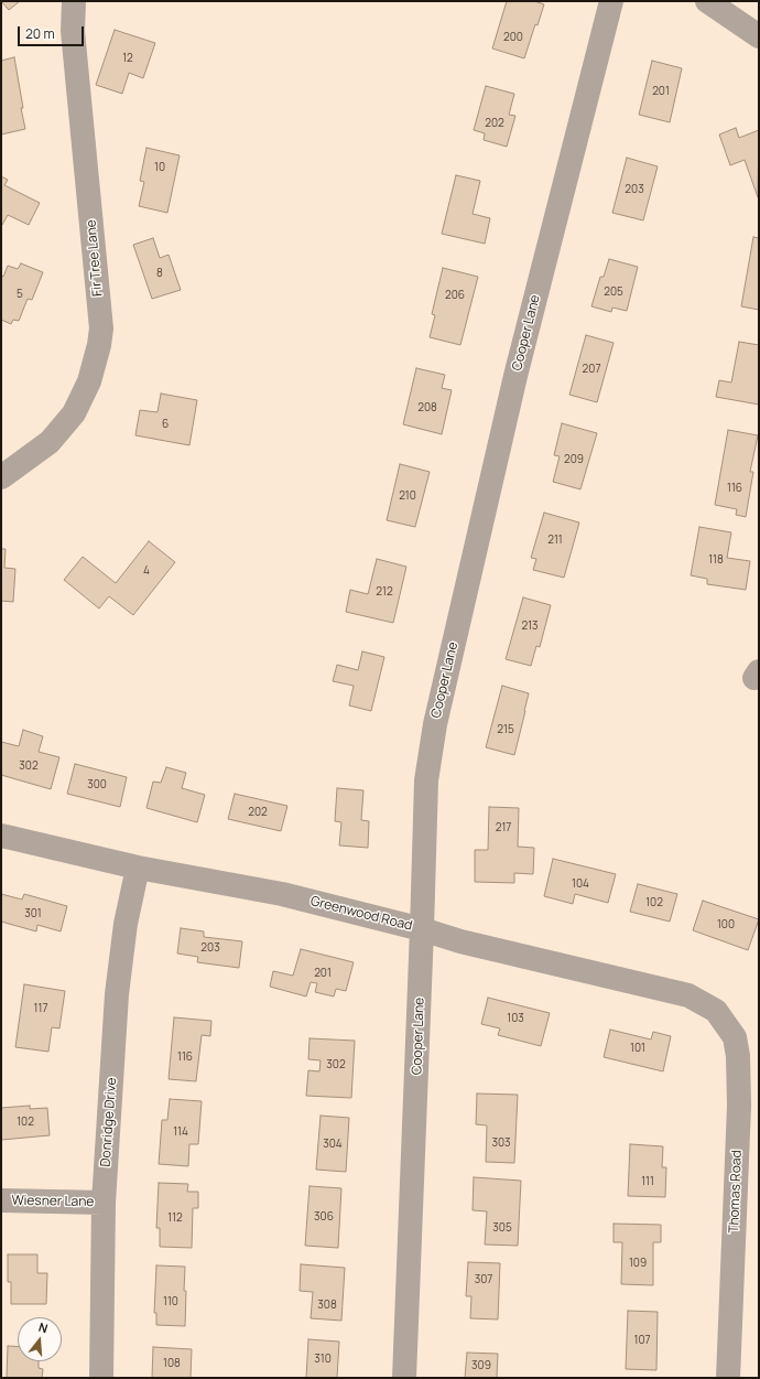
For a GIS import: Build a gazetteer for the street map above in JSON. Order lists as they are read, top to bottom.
{
  "streets": {
    "street": [
      "Fir Tree Lane",
      "Cooper Lane",
      "Greenwood Road",
      "Donridge Drive",
      "Thomas Road",
      "Wiesner Lane"
    ]
  },
  "crossings": [
    ["Cooper Lane", "Greenwood Road"],
    ["Greenwood Road", "Donridge Drive"],
    ["Greenwood Road", "Thomas Road"],
    ["Donridge Drive", "Wiesner Lane"]
  ],
  "house_numbers": [
    "200",
    "12",
    "201",
    "202",
    "10",
    "203",
    "8",
    "205",
    "5",
    "206",
    "207",
    "208",
    "6",
    "209",
    "116",
    "210",
    "211",
    "118",
    "4",
    "212",
    "213",
    "215",
    "302",
    "300",
    "202",
    "217",
    "104",
    "102",
    "301",
    "100",
    "203",
    "201",
    "117",
    "103",
    "101",
    "116",
    "302",
    "102",
    "114",
    "303",
    "304",
    "111",
    "306",
    "112",
    "305",
    "109",
    "307",
    "110",
    "308",
    "107",
    "310",
    "108",
    "309"
  ],
  "scale_bar": "20 m",
  "north": "top"
}
